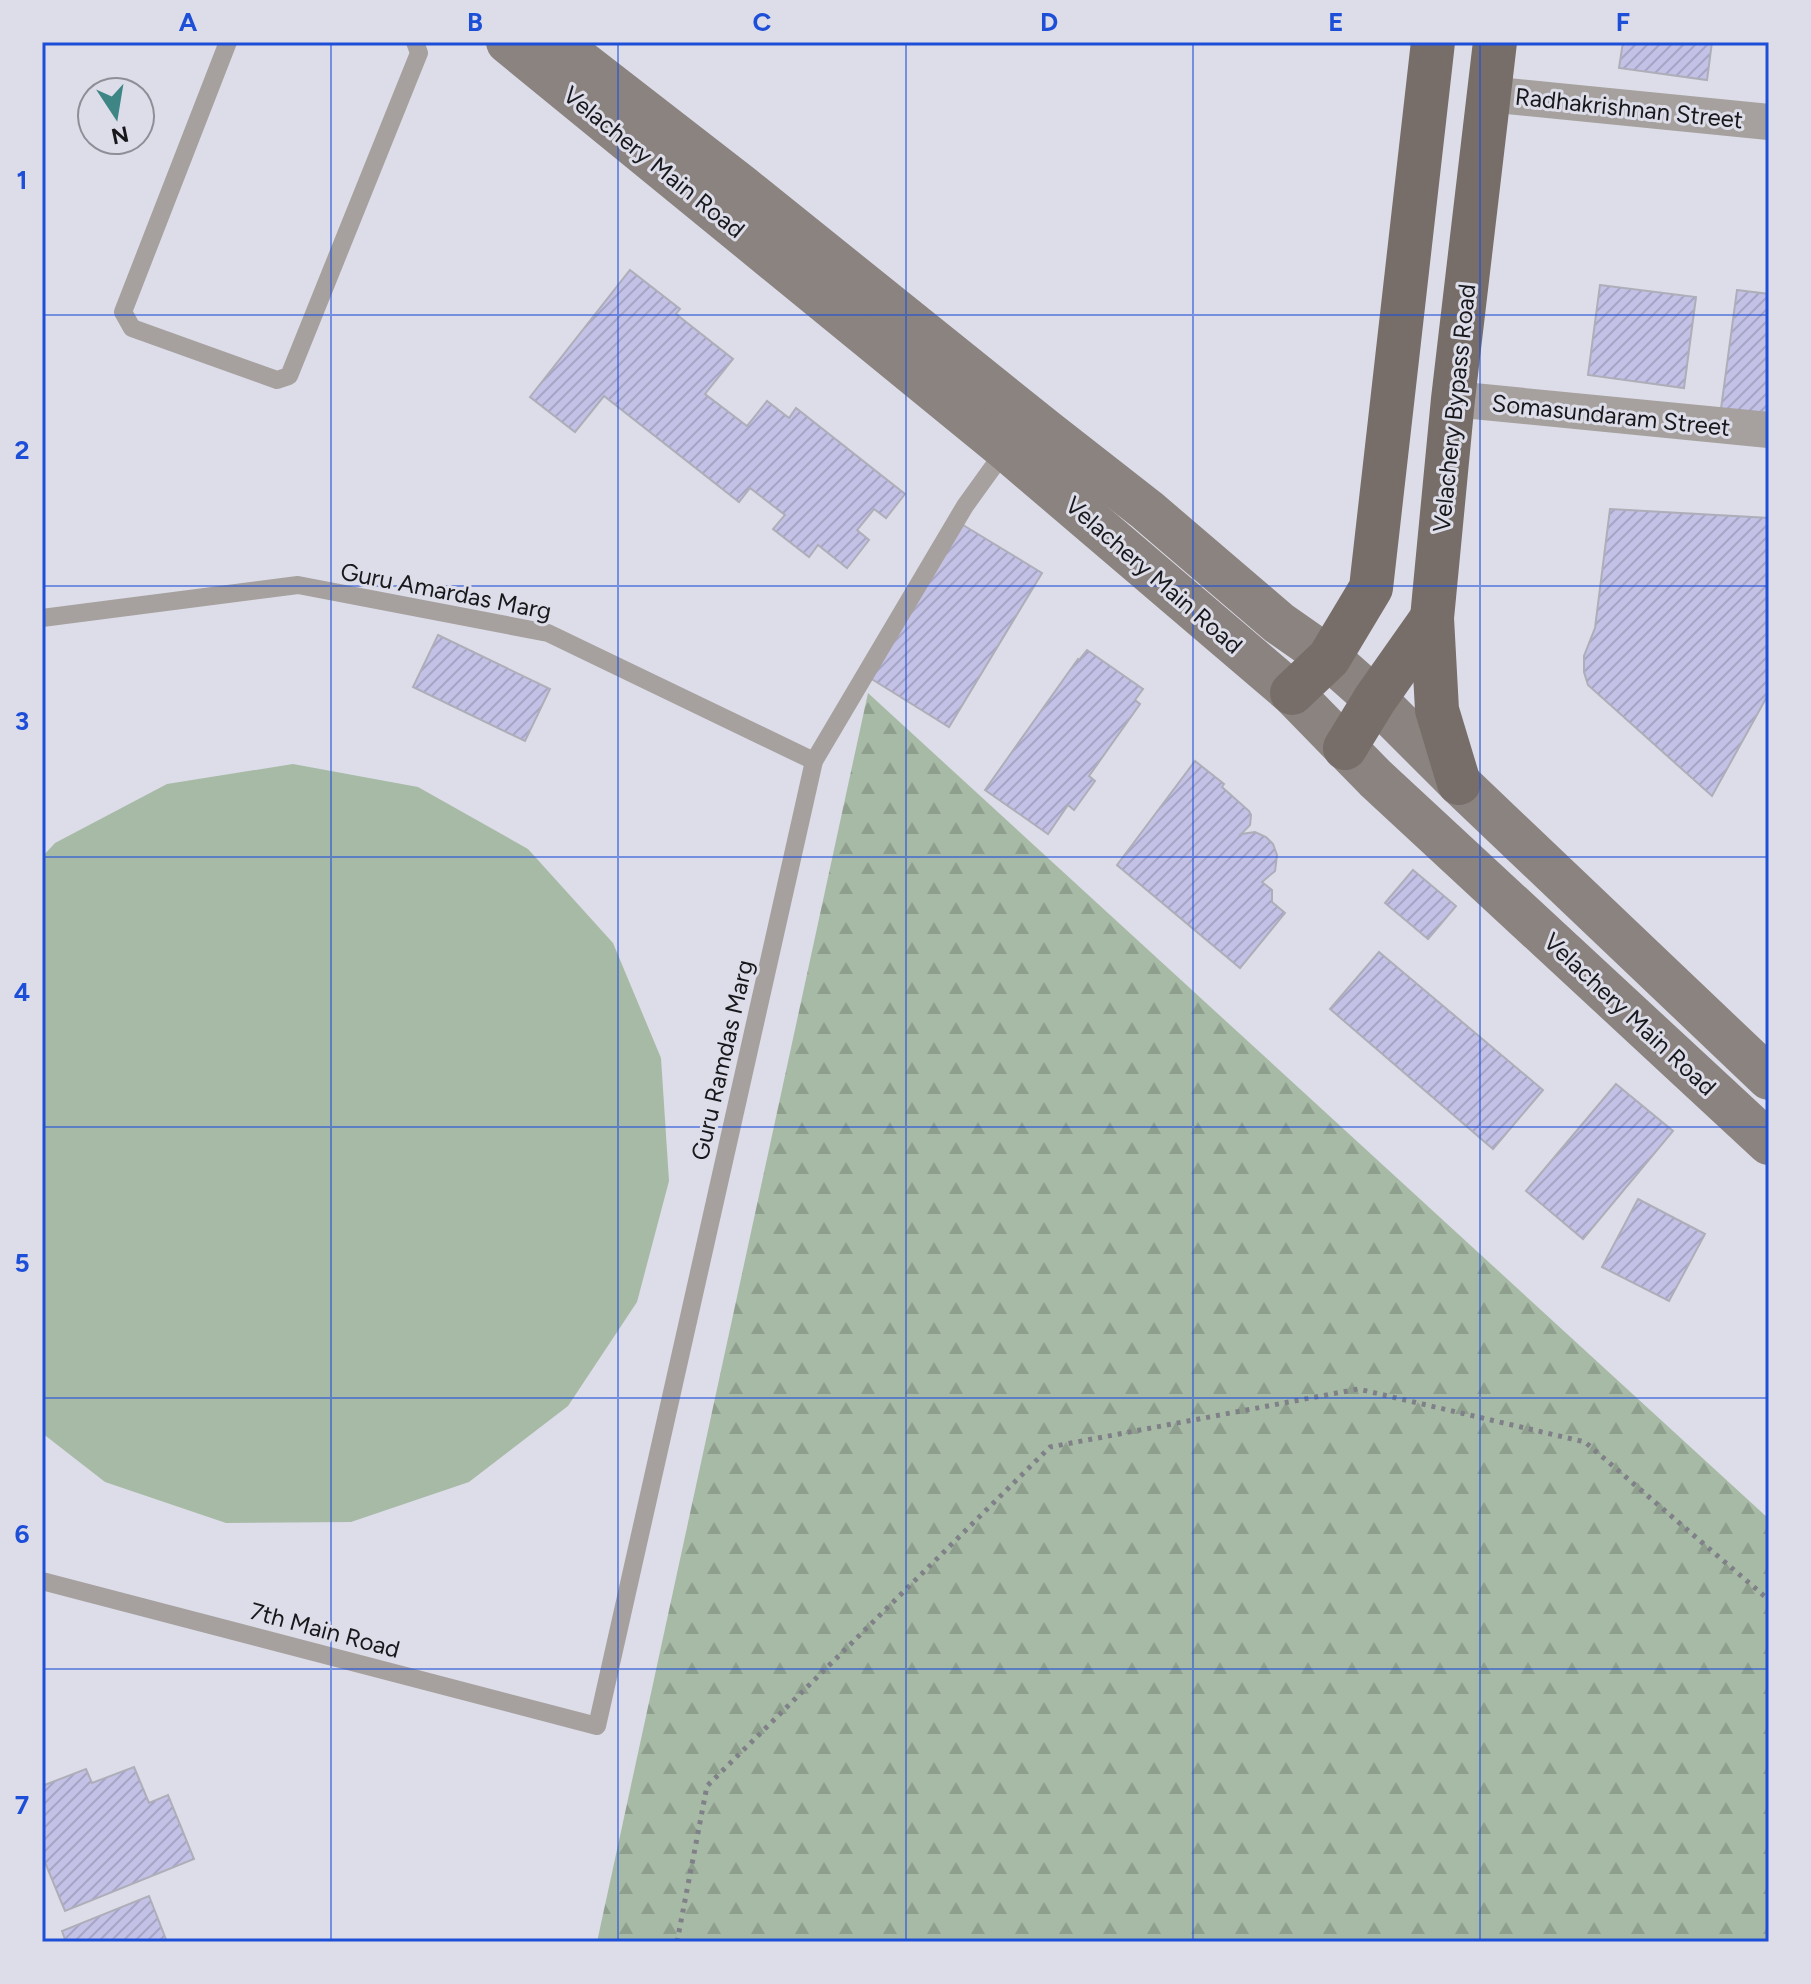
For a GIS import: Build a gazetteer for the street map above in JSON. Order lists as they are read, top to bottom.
{
  "streets": {
    "main road": ["Velachery Main Road", "Velachery Bypass Road"],
    "street": ["Radhakrishnan Street", "Somasundaram Street"],
    "lane": ["Guru Amardas Marg", "Guru Ramdas Marg", "7th Main Road"]
  },
  "crossings": [
    ["Radhakrishnan Street", "Velachery Bypass Road"],
    ["Velachery Main Road", "Velachery Bypass Road"],
    ["Velachery Main Road", "Guru Ramdas Marg"],
    ["Velachery Bypass Road", "Somasundaram Street"],
    ["Guru Amardas Marg", "Guru Ramdas Marg"],
    ["Guru Ramdas Marg", "7th Main Road"]
  ],
  "north": "bottom",
  "grid": {
    "columns": [
      "A",
      "B",
      "C",
      "D",
      "E",
      "F"
    ],
    "rows": [
      "1",
      "2",
      "3",
      "4",
      "5",
      "6",
      "7"
    ]
  }
}
